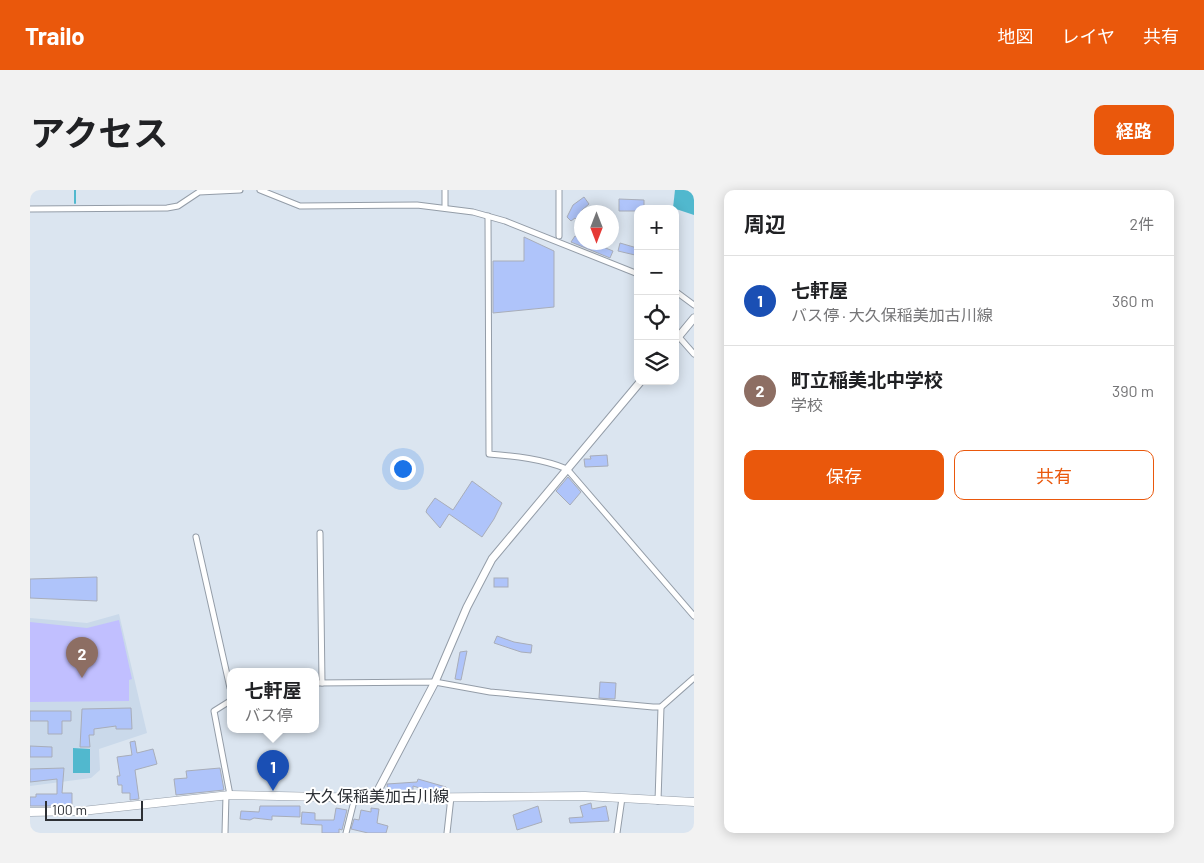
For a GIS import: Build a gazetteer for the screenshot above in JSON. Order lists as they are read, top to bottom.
{
  "streets": {
    "main road": ["大久保稲美加古川線"]
  },
  "scale_bar": "100 m",
  "north": "bottom",
  "page": {
    "header": "Trailo",
    "nav": ["地図", "レイヤ", "共有"],
    "title": "アクセス",
    "buttons": [
      "経路",
      ["保存", "共有"]
    ],
    "heading": ["周辺", "2件"],
    "map_buttons": ["+", "−"],
    "list": [
      {
        "mark": "1",
        "name": "七軒屋",
        "note": "バス停 · 大久保稲美加古川線",
        "value": "360 m"
      },
      {
        "mark": "2",
        "name": "町立稲美北中学校",
        "note": "学校",
        "value": "390 m"
      }
    ],
    "pins": ["2", "1"],
    "popup": ["七軒屋", "バス停"],
    "scale": "100 m"
  }
}
